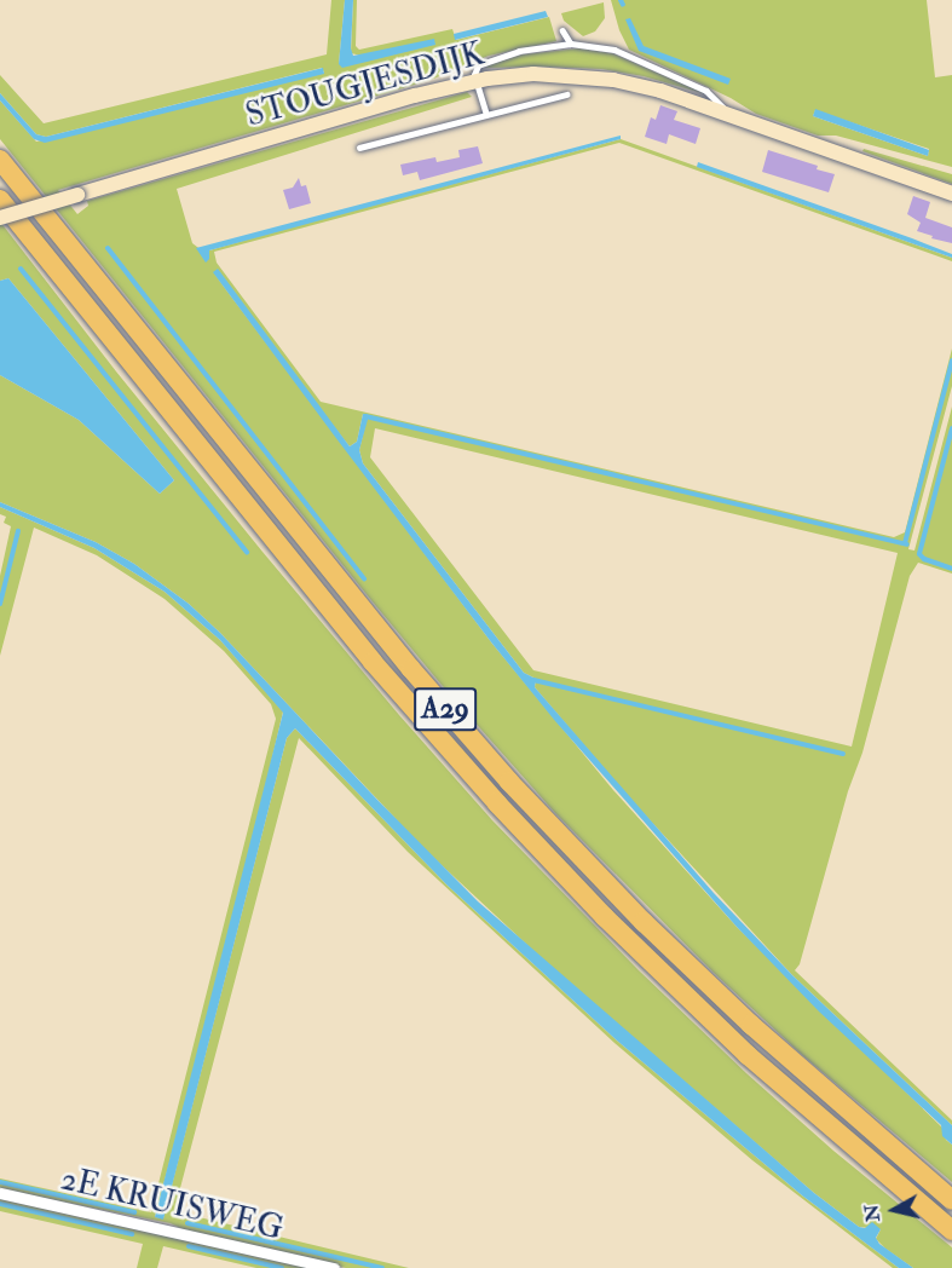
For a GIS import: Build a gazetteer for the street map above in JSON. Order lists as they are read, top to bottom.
{
  "streets": {
    "highway": ["A29"],
    "street": ["STOUGJESDIJK", "2E KRUISWEG"]
  },
  "north": "left"
}
